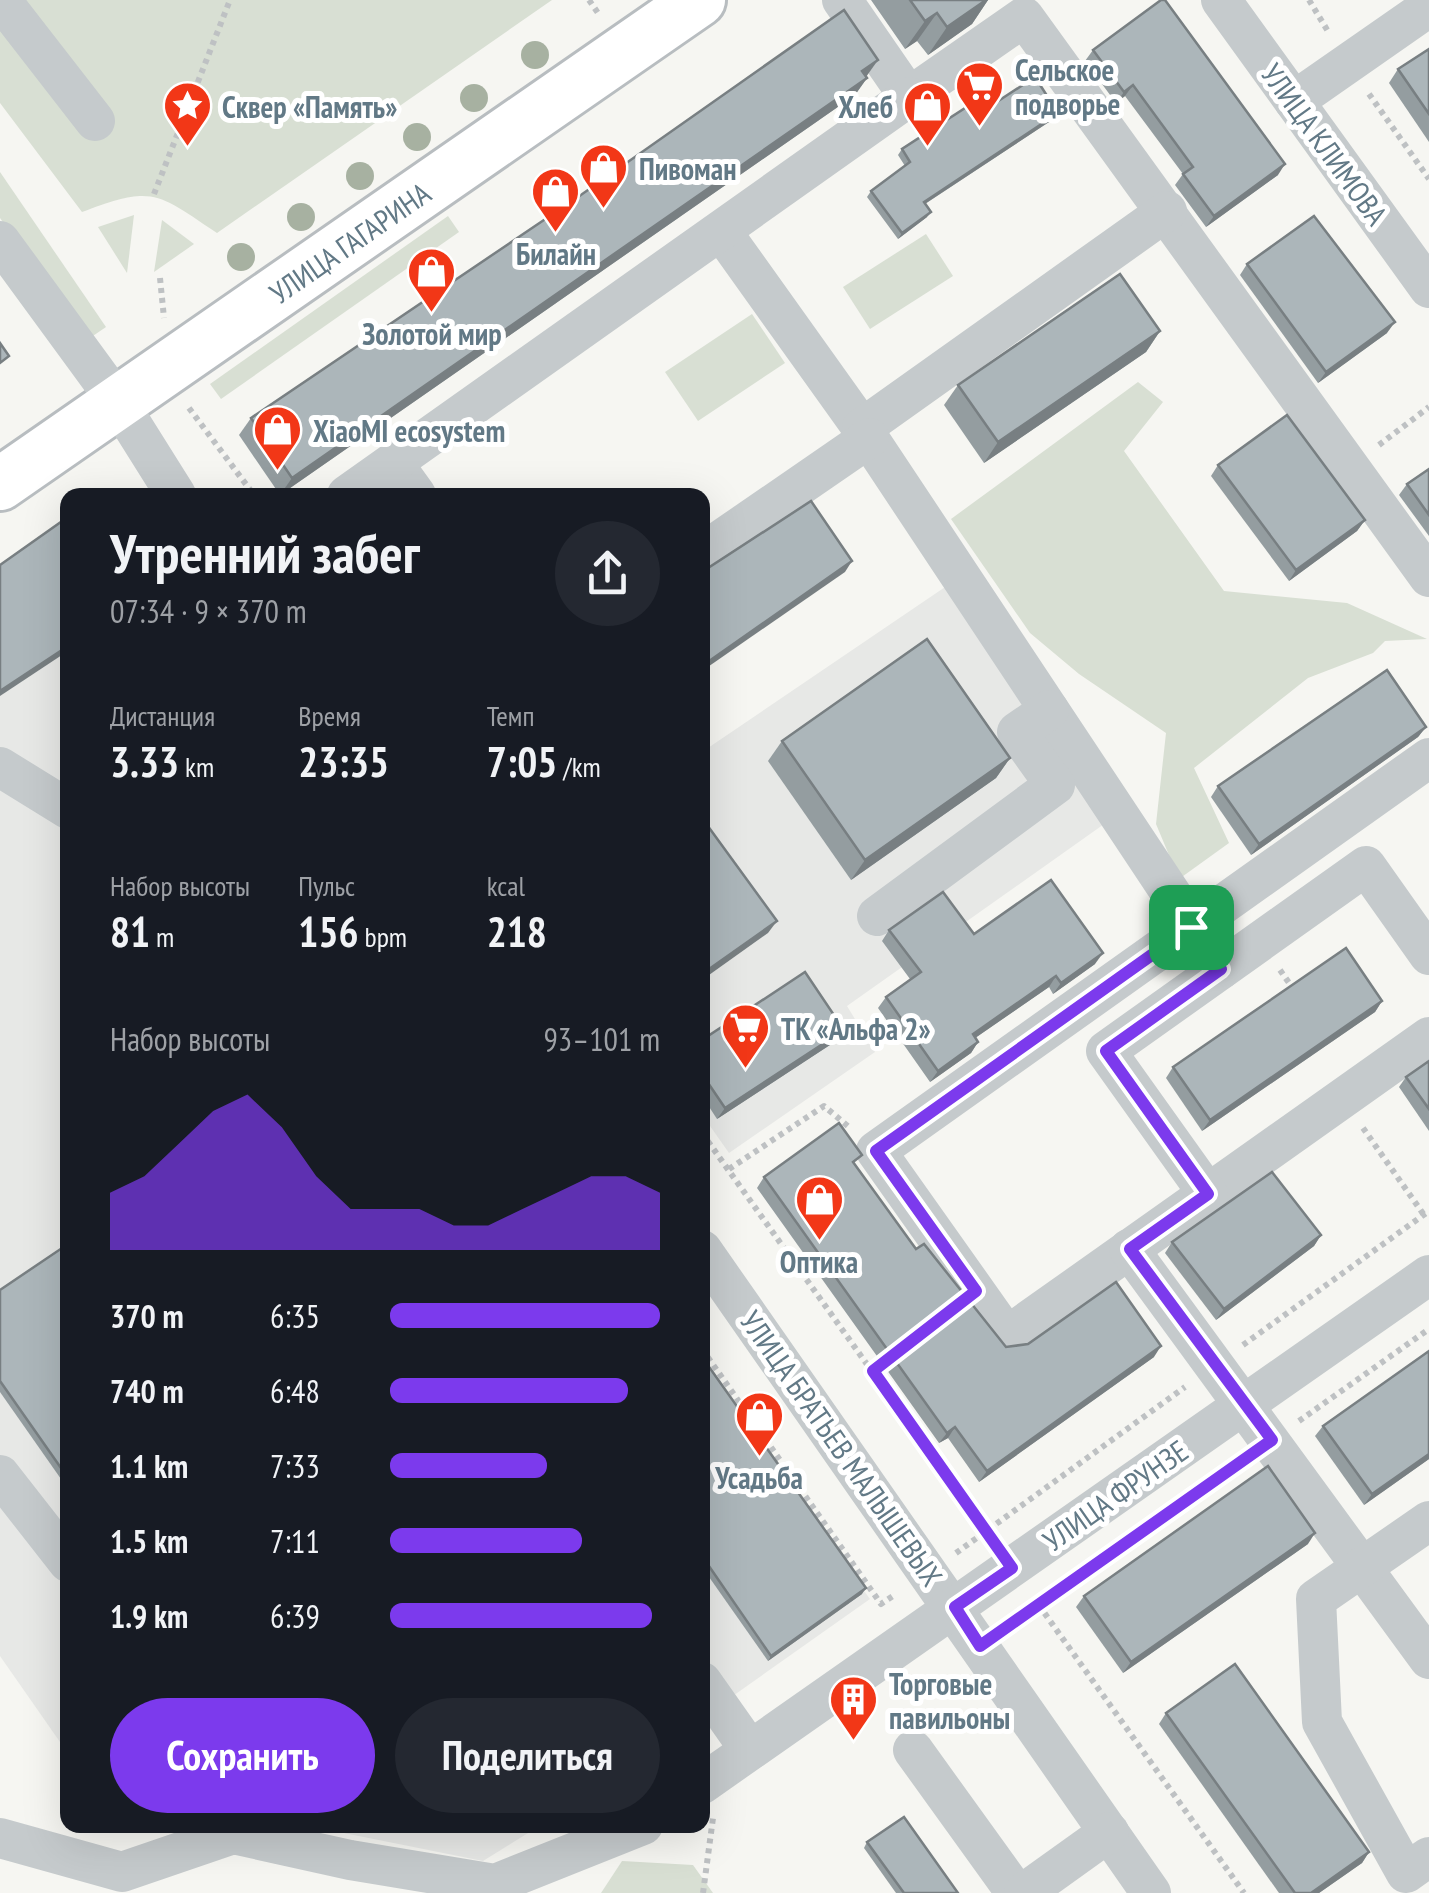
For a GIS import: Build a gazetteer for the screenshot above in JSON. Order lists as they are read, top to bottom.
{
  "streets": {
    "main road": ["УЛИЦА ГАГАРИНА"],
    "street": ["УЛИЦА КЛИМОВА", "УЛИЦА БРАТЬЕВ МАЛЫШЕВЫХ", "УЛИЦА ФРУНЗЕ"]
  },
  "crossings": [
    ["УЛИЦА БРАТЬЕВ МАЛЫШЕВЫХ", "УЛИЦА ФРУНЗЕ"]
  ],
  "places": {
    "supermarket": ["Сельское подворье", "ТК «Альфа 2»"],
    "place": ["Сквер «Память»"],
    "shop": [
      "Хлеб",
      "Пивоман",
      "Билайн",
      "Золотой мир",
      "XiaoMI ecosystem",
      "Оптика",
      "Усадьба"
    ],
    "building": ["Торговые павильоны"]
  },
  "page": {
    "heading": ["Утренний забег", "07:34 · 9 × 370 m"],
    "stats": [
      ["Дистанция", "3.33 km"],
      ["Время", "23:35"],
      ["Темп", "7:05 /km"],
      ["Набор высоты", "81 m"],
      ["Пульс", "156 bpm"],
      ["kcal", "218"]
    ],
    "chart": ["Набор высоты", "93–101 m"],
    "list": [
      {
        "name": "370 m",
        "note": "6:35"
      },
      {
        "name": "740 m",
        "note": "6:48"
      },
      {
        "name": "1.1 km",
        "note": "7:33"
      },
      {
        "name": "1.5 km",
        "note": "7:11"
      },
      {
        "name": "1.9 km",
        "note": "6:39"
      }
    ],
    "buttons": ["Сохранить", "Поделиться"]
  }
}
